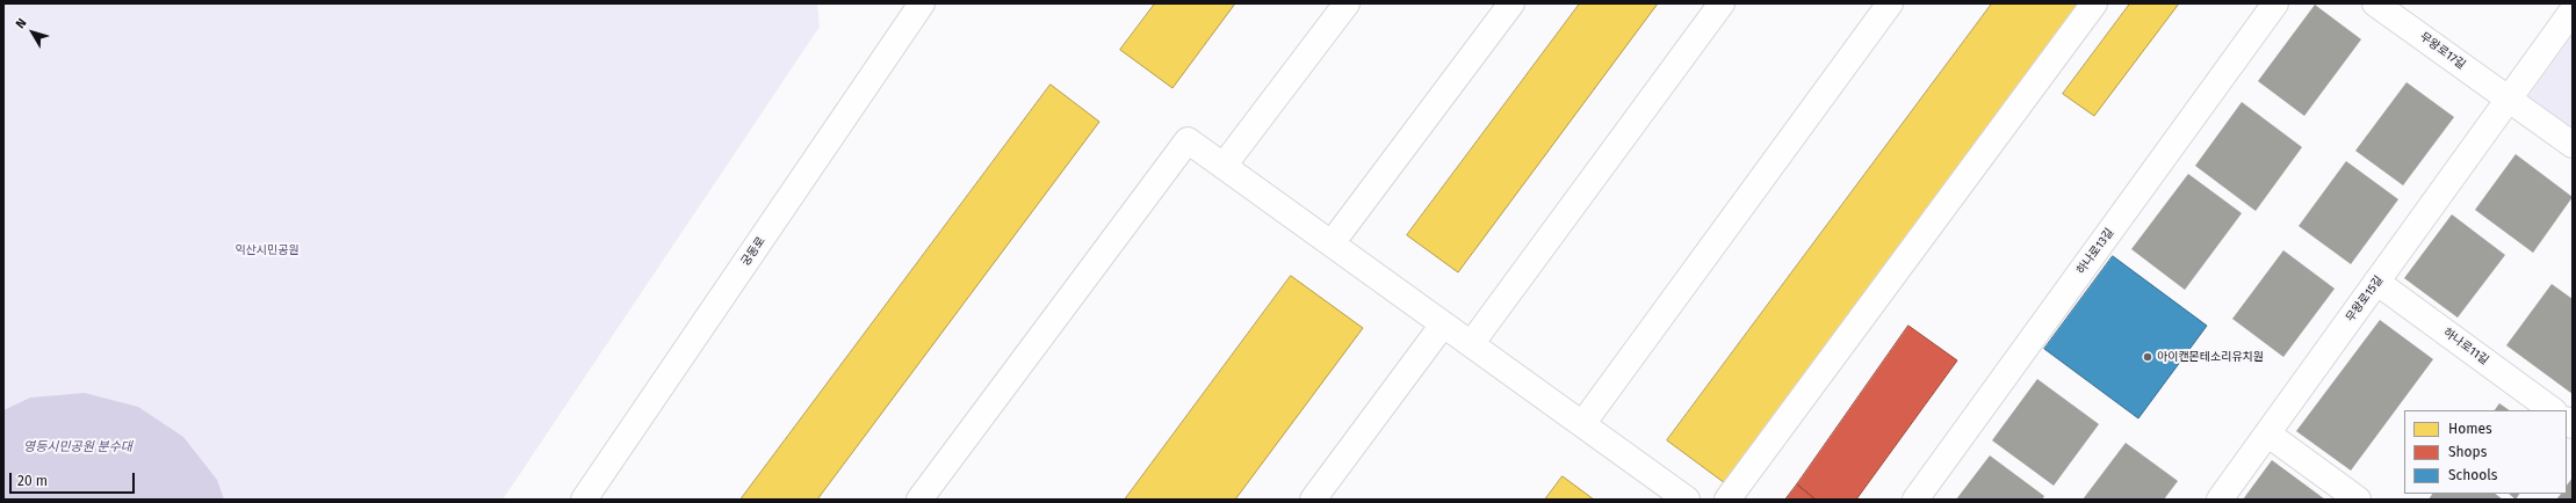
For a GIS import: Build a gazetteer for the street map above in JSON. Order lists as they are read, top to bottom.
{
  "streets": {
    "street": [
      "무왕로17길",
      "궁동로",
      "하나로13길",
      "무왕로15길",
      "하나로11길"
    ]
  },
  "crossings": [
    ["무왕로17길", "무왕로15길"],
    ["무왕로15길", "하나로11길"]
  ],
  "water": ["영등시민공원 분수대"],
  "parks": ["익산시민공원"],
  "places": ["아이캔몬테소리유치원"],
  "legend": ["Homes", "Shops", "Schools"],
  "scale_bar": "20 m",
  "north": "top left"
}
